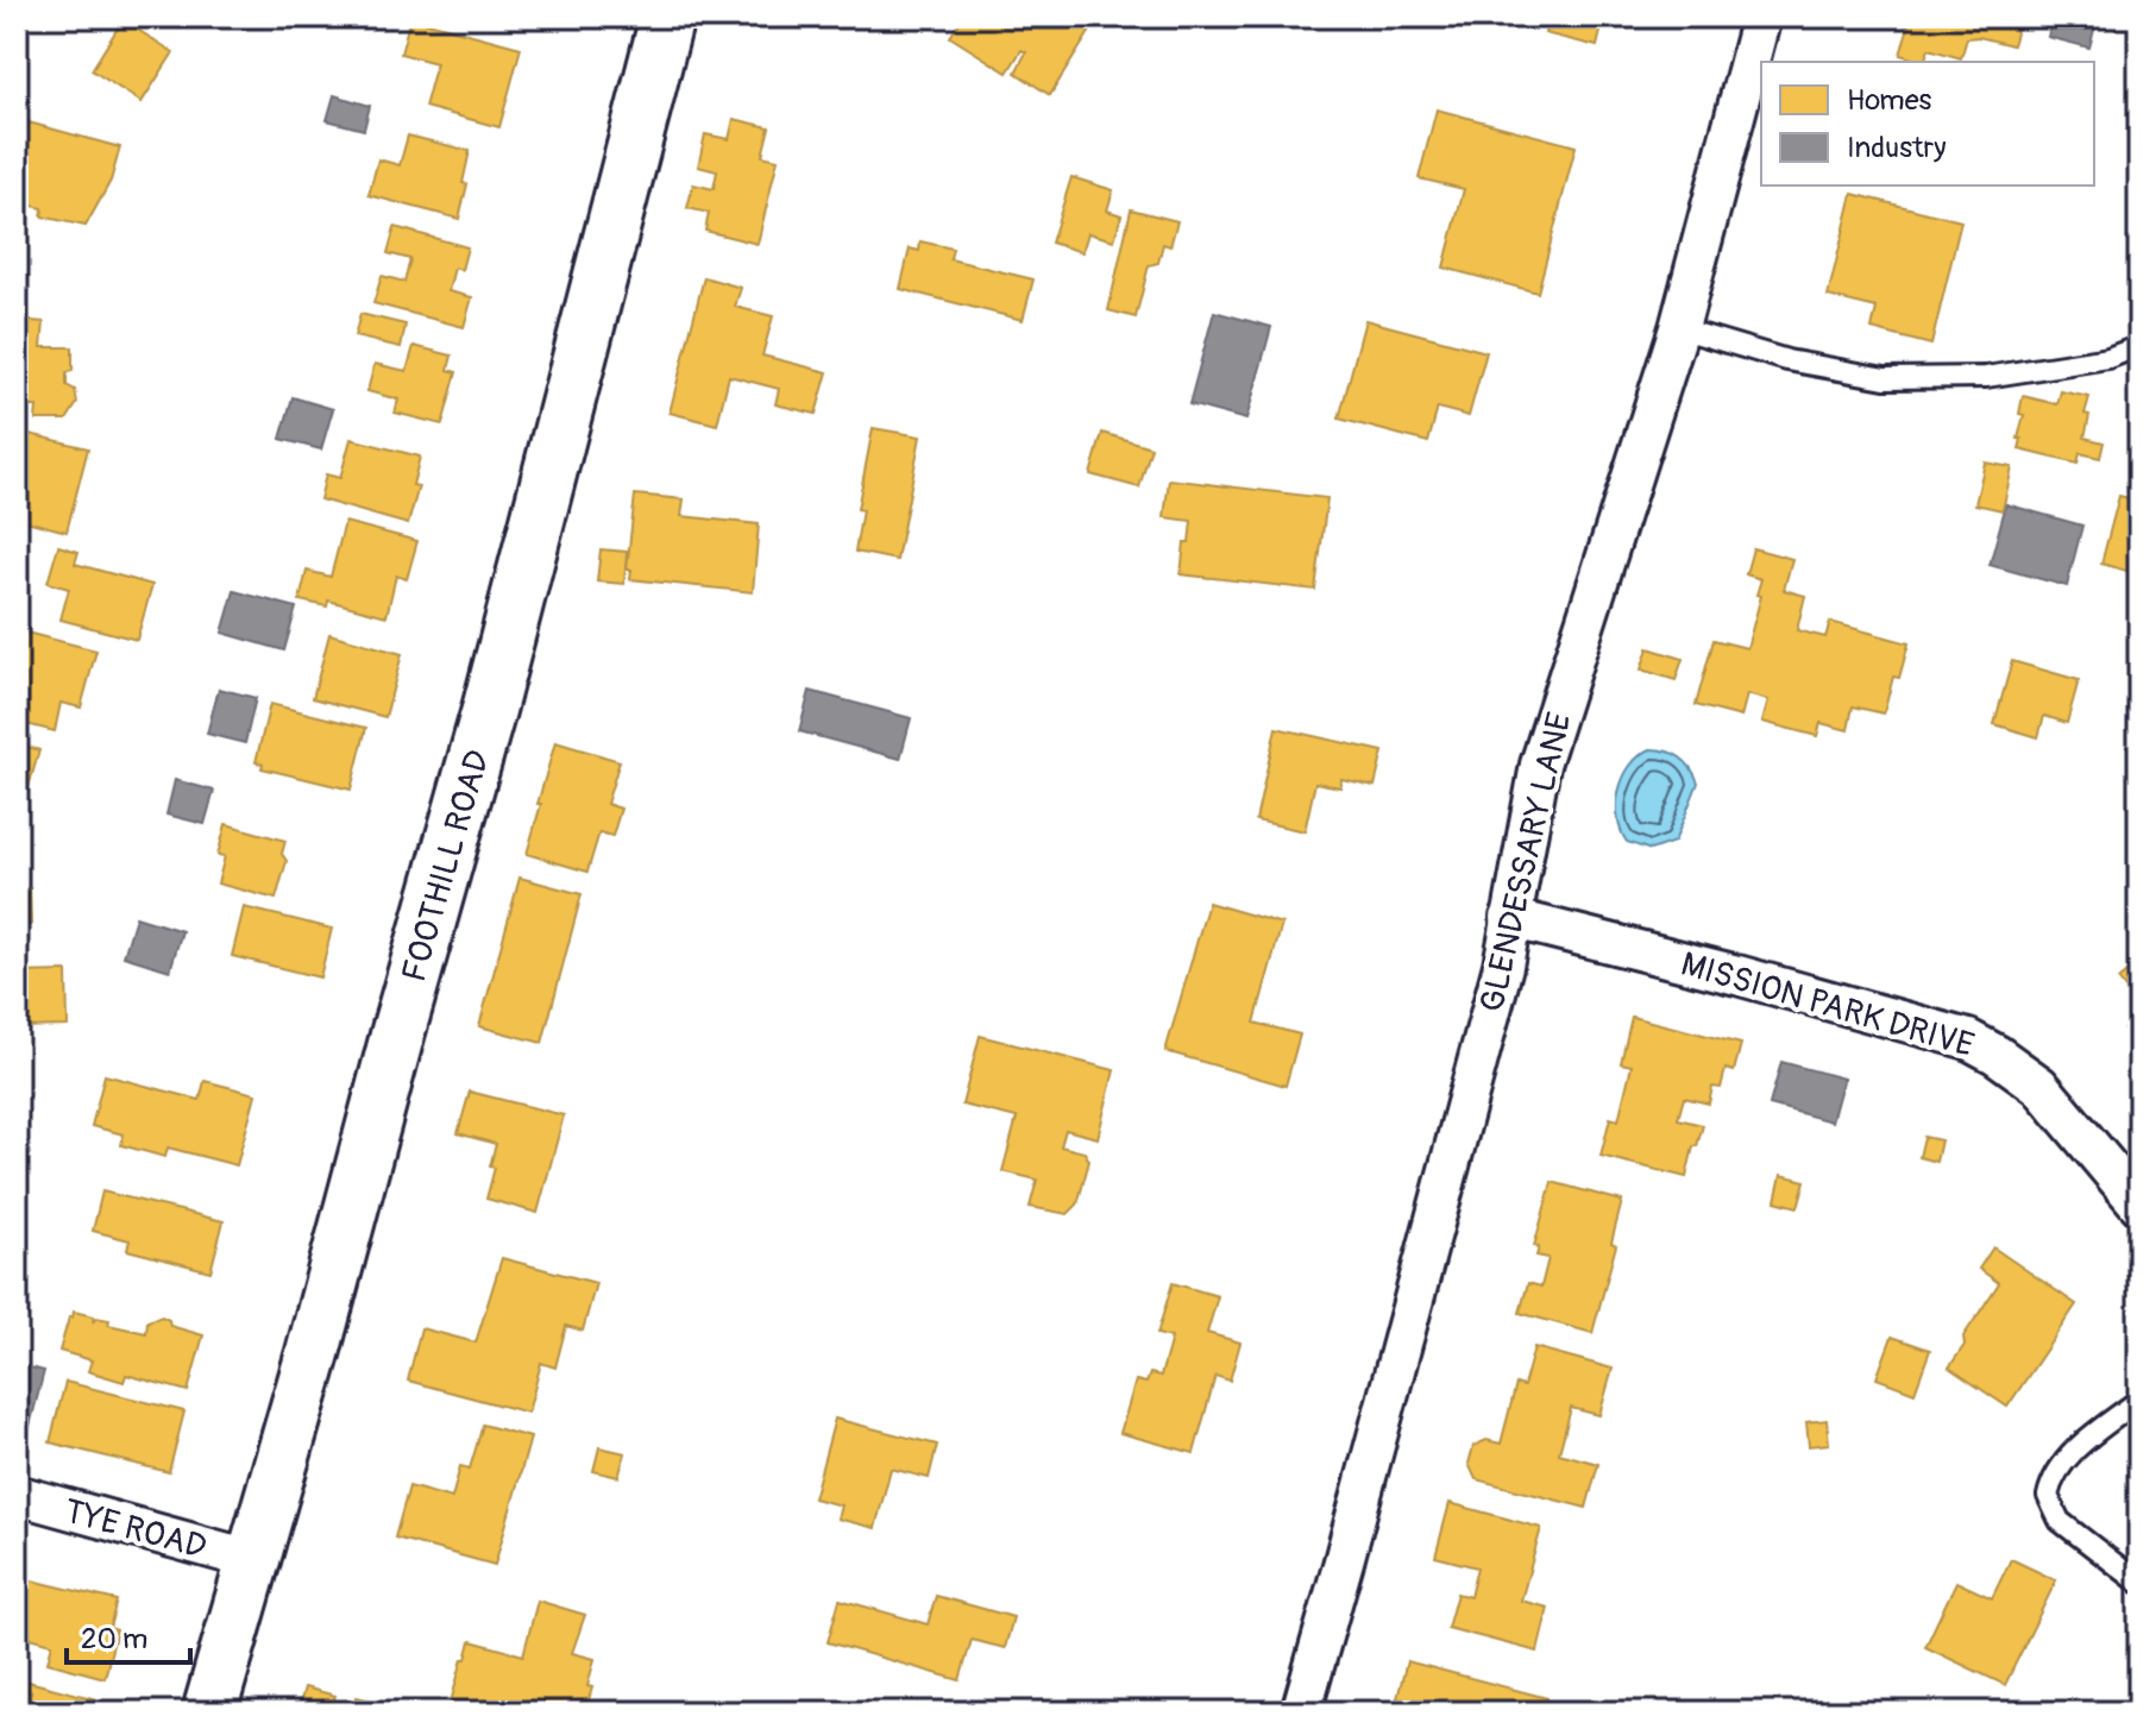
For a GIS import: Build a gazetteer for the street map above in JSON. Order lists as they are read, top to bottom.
{
  "streets": {
    "main road": ["FOOTHILL ROAD"],
    "street": ["GLENDESSARY LANE", "MISSION PARK DRIVE", "TYE ROAD"]
  },
  "crossings": [
    ["GLENDESSARY LANE", "MISSION PARK DRIVE"],
    ["FOOTHILL ROAD", "TYE ROAD"]
  ],
  "legend": ["Homes", "Industry"],
  "scale_bar": "20 m"
}
